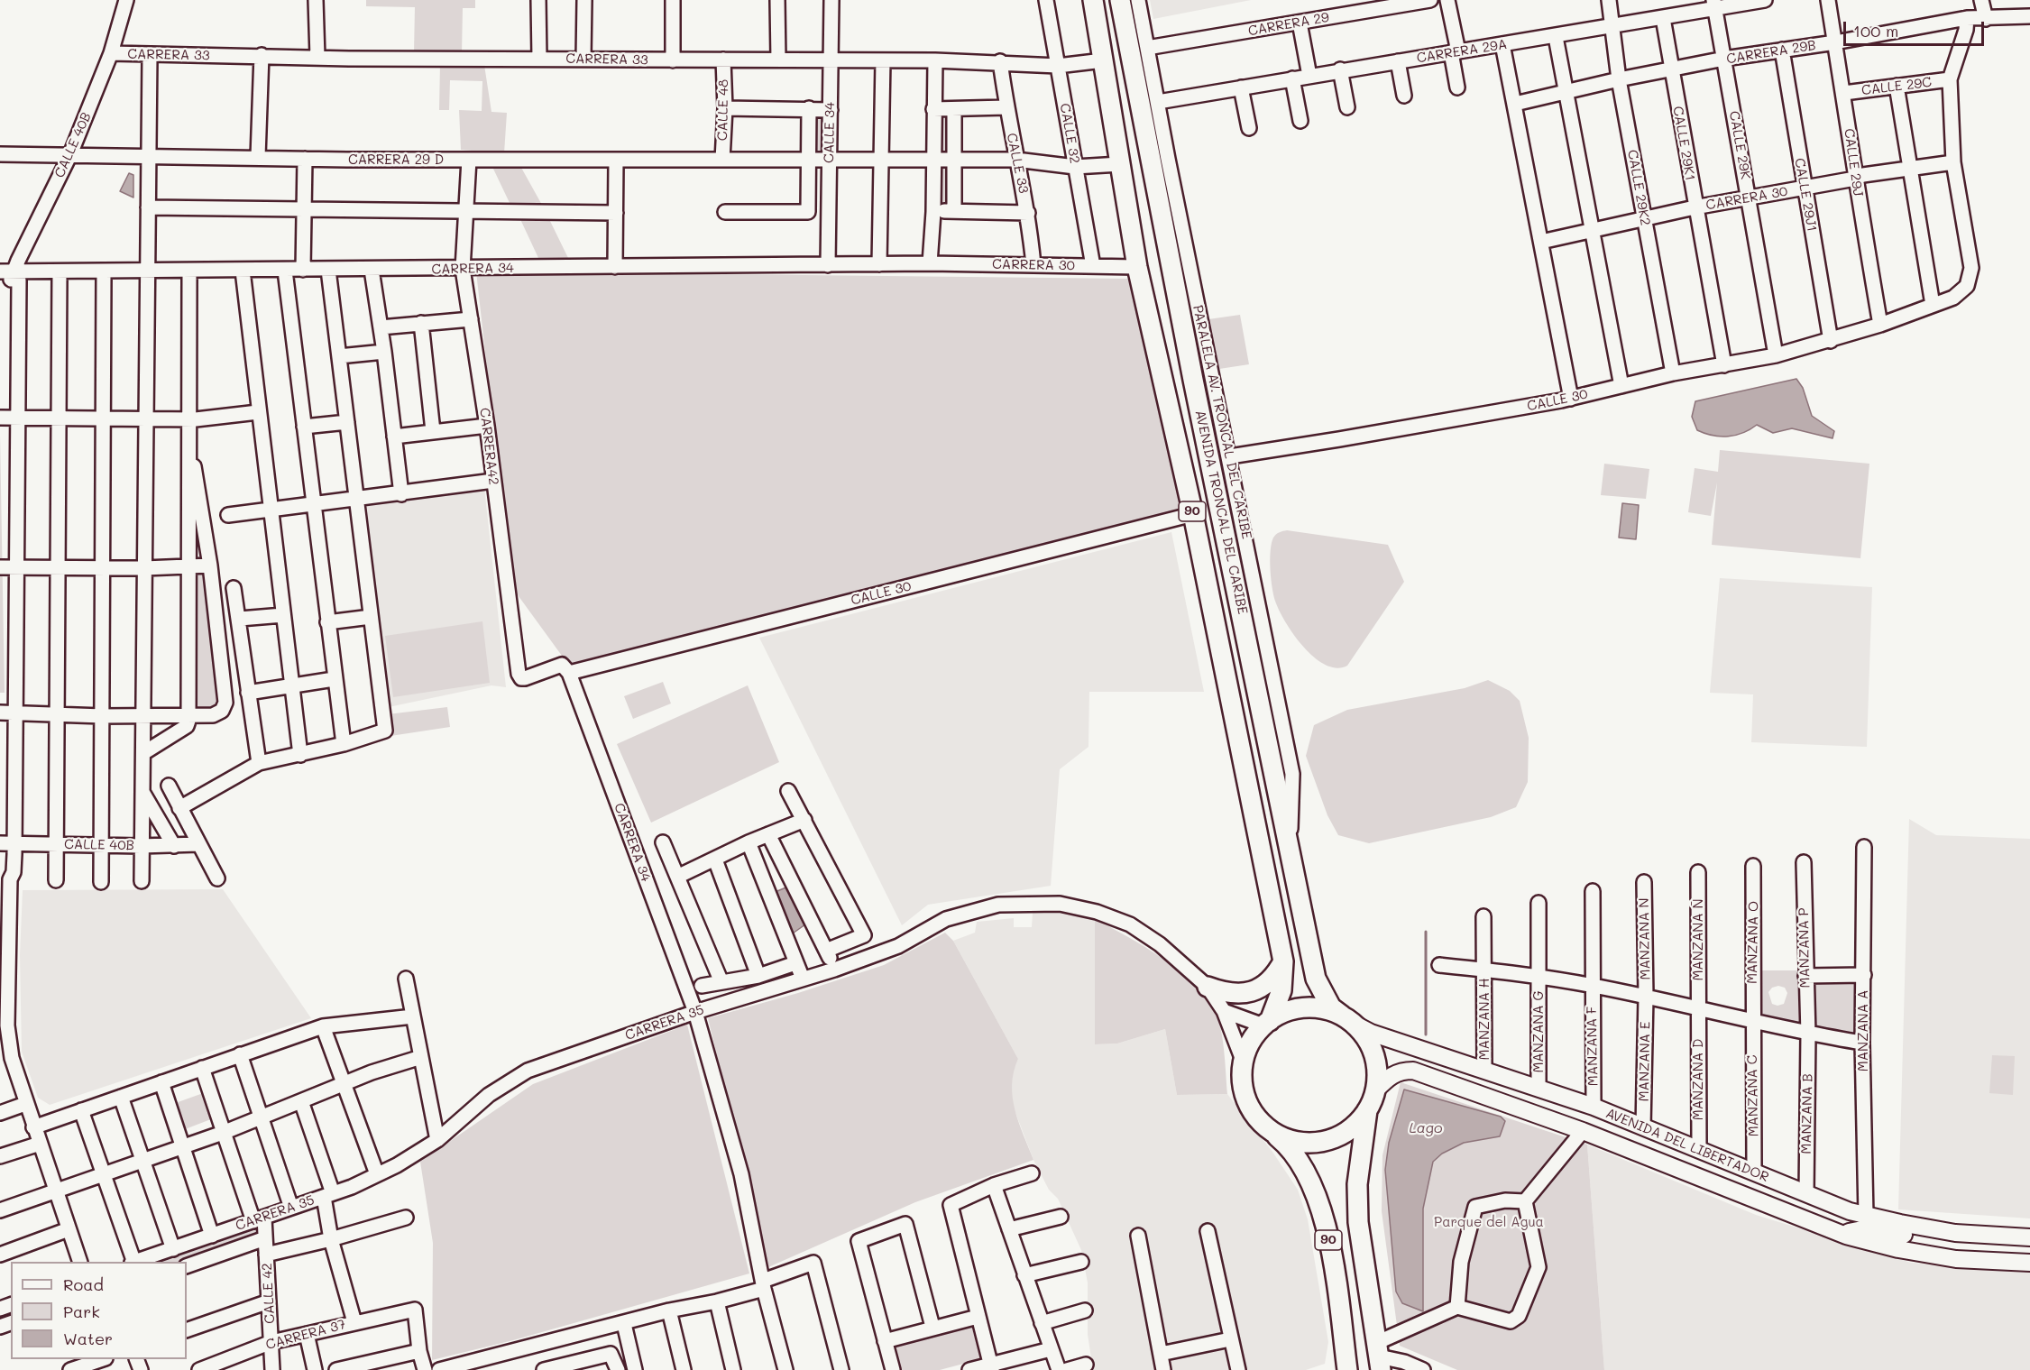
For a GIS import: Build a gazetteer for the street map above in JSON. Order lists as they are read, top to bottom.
{
  "streets": {
    "highway": ["90", "AVENIDA TRONCAL DEL CARIBE"],
    "main road": ["AVENIDA DEL LIBERTADOR"],
    "street": [
      "CARRERA 29",
      "CARRERA 29A",
      "CARRERA 29B",
      "CARRERA 33",
      "CALLE 29C",
      "CALLE 48",
      "CALLE 34",
      "CALLE 32",
      "CALLE 29K1",
      "CALLE 40B",
      "CALLE 29K",
      "CARRERA 29 D",
      "CALLE 29J",
      "CALLE 33",
      "CALLE 29K2",
      "CALLE 29J1",
      "CARRERA 30",
      "CARRERA 34",
      "CALLE 30",
      "PARALELA AV. TRONCAL DEL CARIBE",
      "CARRERA42",
      "MANZANA N",
      "MANZANA Ñ",
      "MANZANA O",
      "MANZANA P",
      "MANZANA H",
      "CARRERA 35",
      "MANZANA A",
      "MANZANA G",
      "MANZANA F",
      "MANZANA E",
      "MANZANA D",
      "MANZANA C",
      "MANZANA B",
      "CALLE 42",
      "CARRERA 37"
    ]
  },
  "crossings": [
    ["CARRERA 29", "PARALELA AV. TRONCAL DEL CARIBE"],
    ["CARRERA 29A", "CALLE 29K1"],
    ["CARRERA 29A", "CALLE 29K"],
    ["CARRERA 29A", "CALLE 29K2"],
    ["CARRERA 29A", "PARALELA AV. TRONCAL DEL CARIBE"],
    ["CARRERA 29B", "CALLE 29K1"],
    ["CARRERA 29B", "CALLE 29K"],
    ["CARRERA 29B", "CALLE 29J"],
    ["CARRERA 29B", "CALLE 29K2"],
    ["CARRERA 29B", "CALLE 29J1"],
    ["CARRERA 33", "CALLE 48"],
    ["CARRERA 33", "CALLE 34"],
    ["CARRERA 33", "CALLE 32"],
    ["CARRERA 33", "CALLE 40B"],
    ["CARRERA 33", "CALLE 33"],
    ["CARRERA 33", "AVENIDA TRONCAL DEL CARIBE"],
    ["CALLE 29C", "CALLE 29J"],
    ["CALLE 29C", "CALLE 30"],
    ["CALLE 48", "CARRERA 29 D"],
    ["CALLE 34", "CARRERA 29 D"],
    ["CALLE 34", "CARRERA 34"],
    ["CALLE 32", "CARRERA 29 D"],
    ["CALLE 32", "CARRERA 30"],
    ["CALLE 29K1", "CARRERA 30"],
    ["CALLE 29K1", "CALLE 30"],
    ["CALLE 40B", "CARRERA 29 D"],
    ["CALLE 40B", "CARRERA 34"],
    ["CALLE 29K", "CARRERA 30"],
    ["CALLE 29K", "CALLE 30"],
    ["CARRERA 29 D", "CALLE 33"],
    ["CARRERA 29 D", "CARRERA42"],
    ["CARRERA 29 D", "AVENIDA TRONCAL DEL CARIBE"],
    ["CALLE 29J", "CARRERA 30"],
    ["CALLE 29J", "CALLE 30"],
    ["CALLE 33", "CARRERA 30"],
    ["CALLE 29K2", "CARRERA 30"],
    ["CALLE 29K2", "CALLE 30"],
    ["CALLE 29J1", "CARRERA 30"],
    ["CALLE 29J1", "CALLE 30"],
    ["CARRERA 30", "CARRERA 34"],
    ["CARRERA 30", "CALLE 30"],
    ["CARRERA 30", "AVENIDA TRONCAL DEL CARIBE"],
    ["CARRERA 34", "CALLE 30"],
    ["CARRERA 34", "CARRERA42"],
    ["CARRERA 34", "CARRERA 35"],
    ["CALLE 30", "PARALELA AV. TRONCAL DEL CARIBE"],
    ["CALLE 30", "CARRERA42"],
    ["CALLE 30", "AVENIDA TRONCAL DEL CARIBE"],
    ["PARALELA AV. TRONCAL DEL CARIBE", "AVENIDA TRONCAL DEL CARIBE"],
    ["90", "AVENIDA TRONCAL DEL CARIBE"],
    ["90", "CARRERA 35"],
    ["90", "AVENIDA DEL LIBERTADOR"],
    ["AVENIDA TRONCAL DEL CARIBE", "CARRERA 35"],
    ["AVENIDA TRONCAL DEL CARIBE", "AVENIDA DEL LIBERTADOR"],
    ["MANZANA N", "MANZANA E"],
    ["MANZANA Ñ", "MANZANA D"],
    ["MANZANA O", "MANZANA C"],
    ["MANZANA P", "MANZANA B"],
    ["MANZANA H", "AVENIDA DEL LIBERTADOR"],
    ["CARRERA 35", "AVENIDA DEL LIBERTADOR"],
    ["CARRERA 35", "CALLE 42"],
    ["MANZANA A", "AVENIDA DEL LIBERTADOR"],
    ["MANZANA G", "AVENIDA DEL LIBERTADOR"],
    ["MANZANA F", "AVENIDA DEL LIBERTADOR"],
    ["MANZANA E", "AVENIDA DEL LIBERTADOR"],
    ["MANZANA D", "AVENIDA DEL LIBERTADOR"],
    ["MANZANA C", "AVENIDA DEL LIBERTADOR"],
    ["MANZANA B", "AVENIDA DEL LIBERTADOR"],
    ["CALLE 42", "CARRERA 37"]
  ],
  "water": ["Lago"],
  "parks": ["Parque del Agua"],
  "legend": ["Road", "Park", "Water"],
  "scale_bar": "100 m"
}
